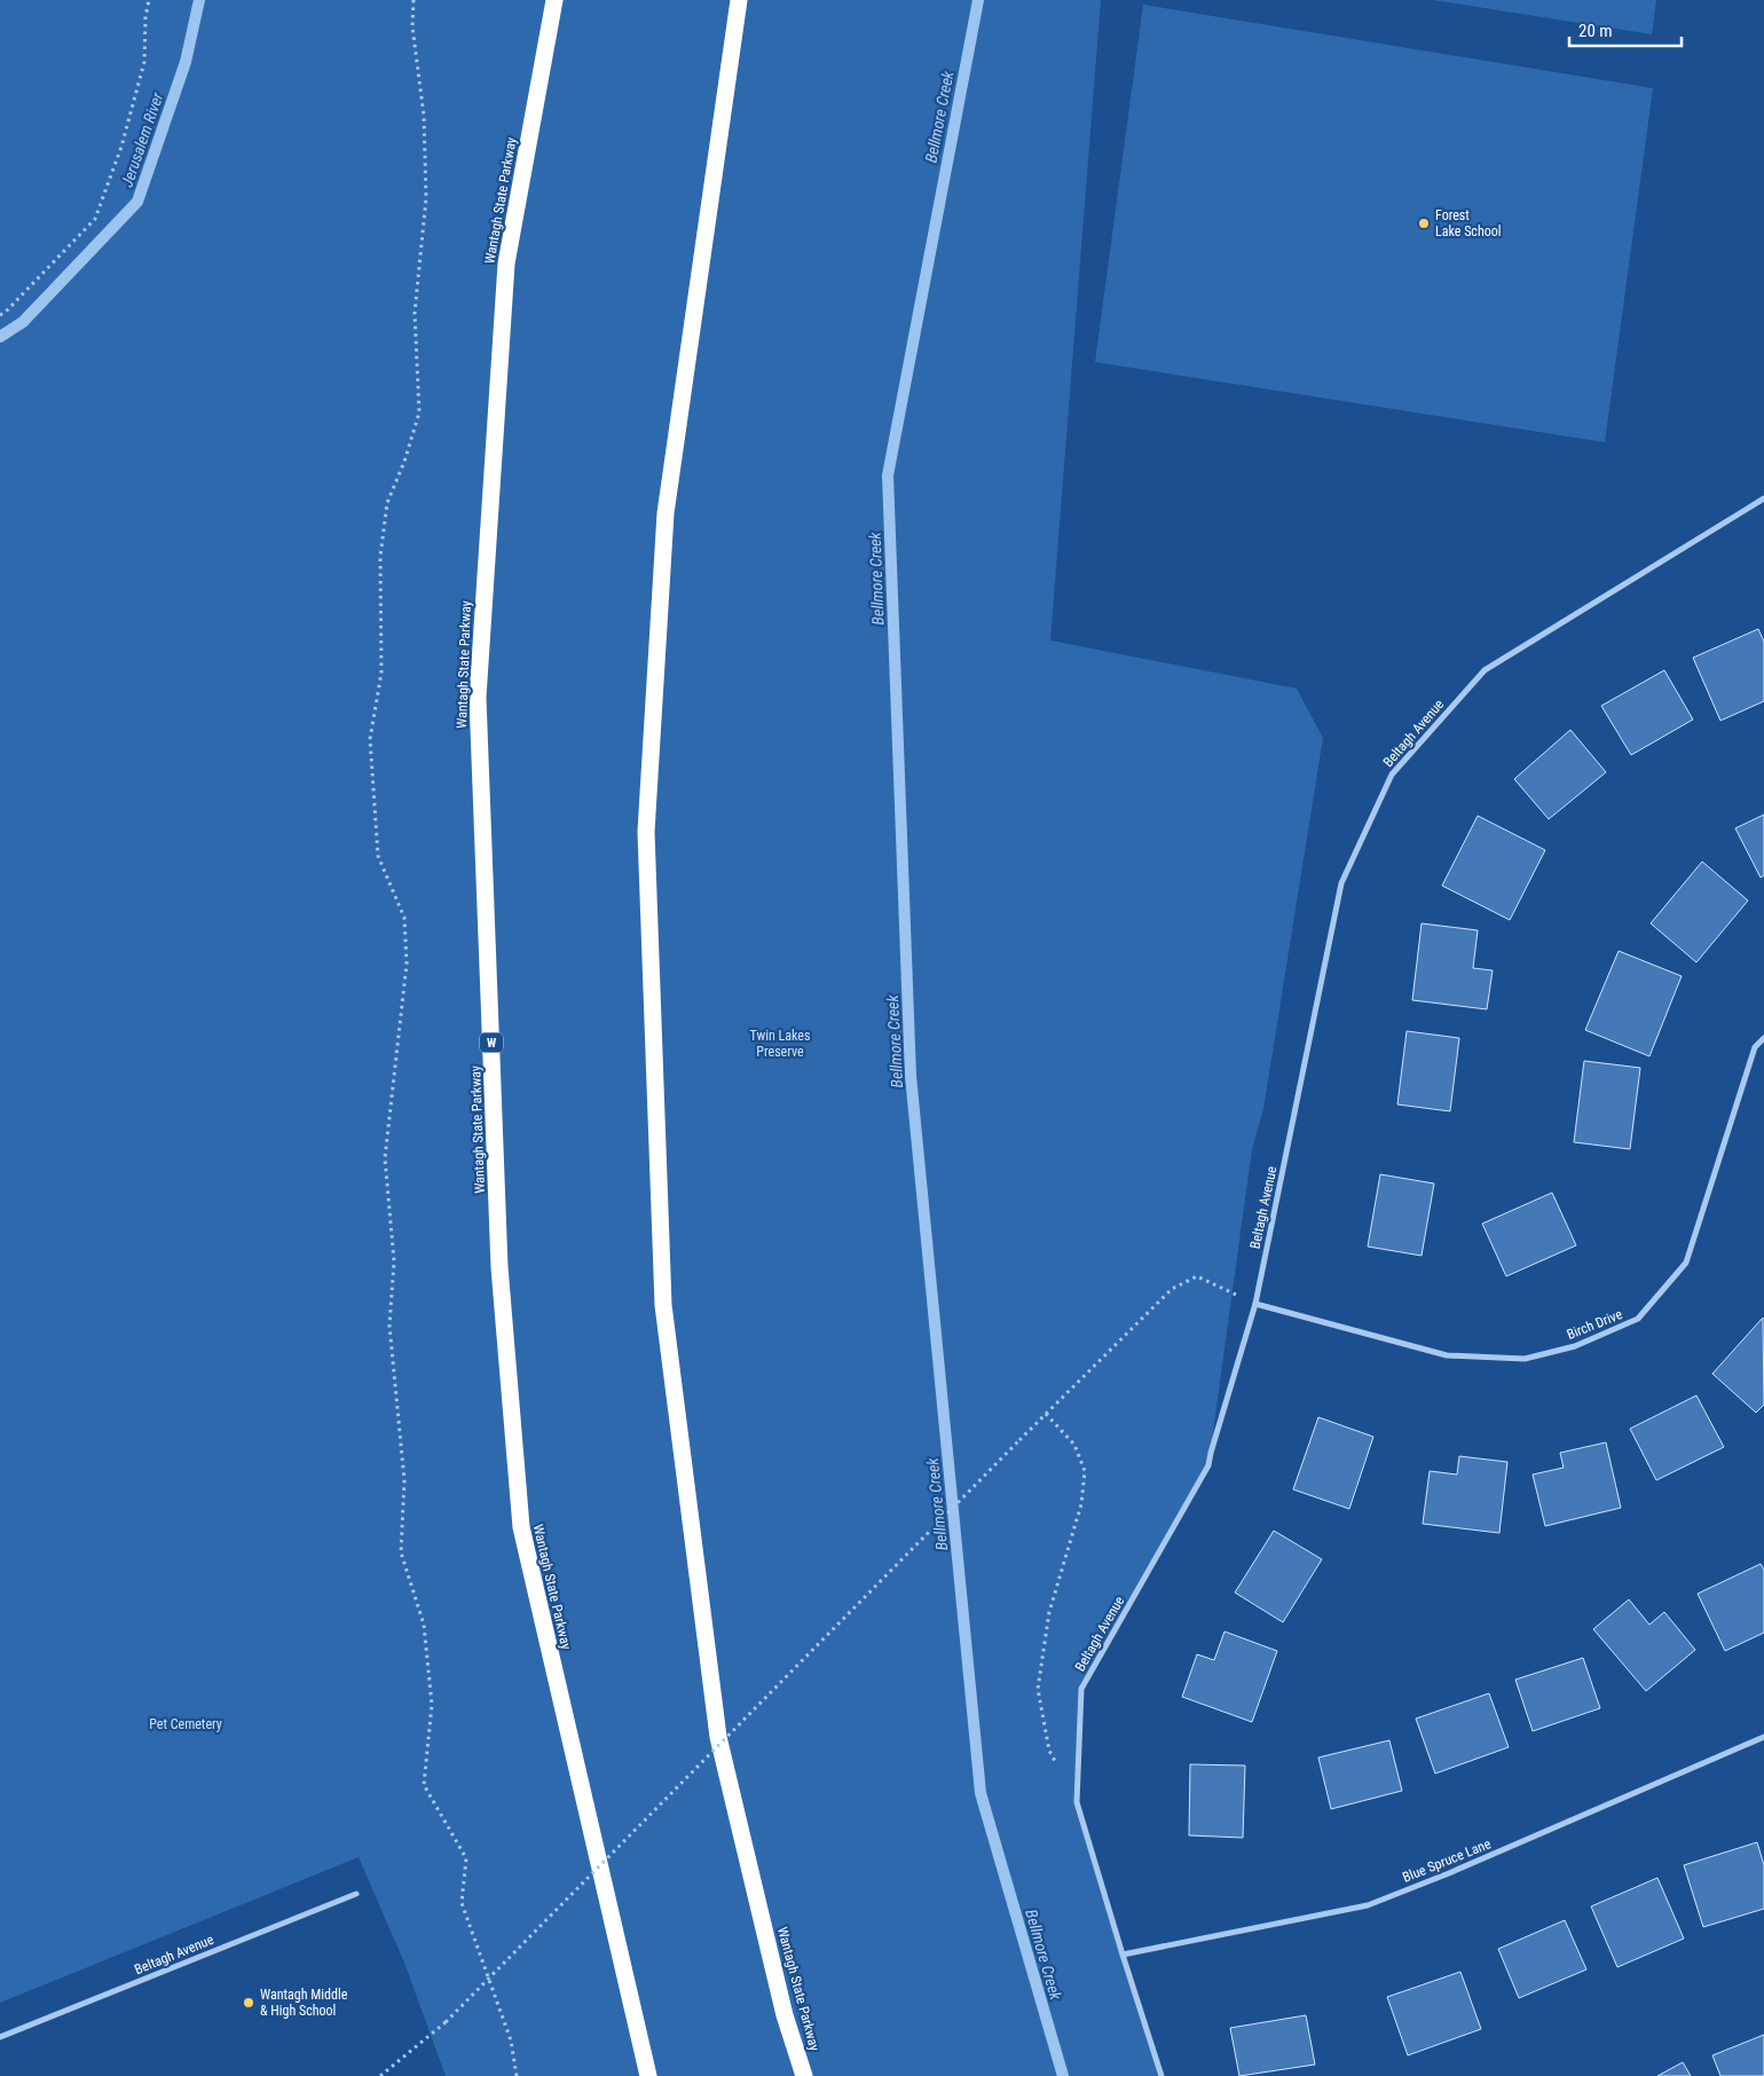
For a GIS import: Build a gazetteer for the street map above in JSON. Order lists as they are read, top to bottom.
{
  "streets": {
    "highway": ["Wantagh State Parkway", "W"],
    "street": ["Beltagh Avenue", "Birch Drive", "Blue Spruce Lane"]
  },
  "crossings": [
    ["Beltagh Avenue", "Birch Drive"],
    ["Beltagh Avenue", "Blue Spruce Lane"]
  ],
  "water": ["Bellmore Creek", "Jerusalem River"],
  "parks": ["Twin Lakes Preserve", "Pet Cemetery"],
  "places": ["Forest Lake School", "Wantagh Middle & High School"],
  "scale_bar": "20 m"
}
